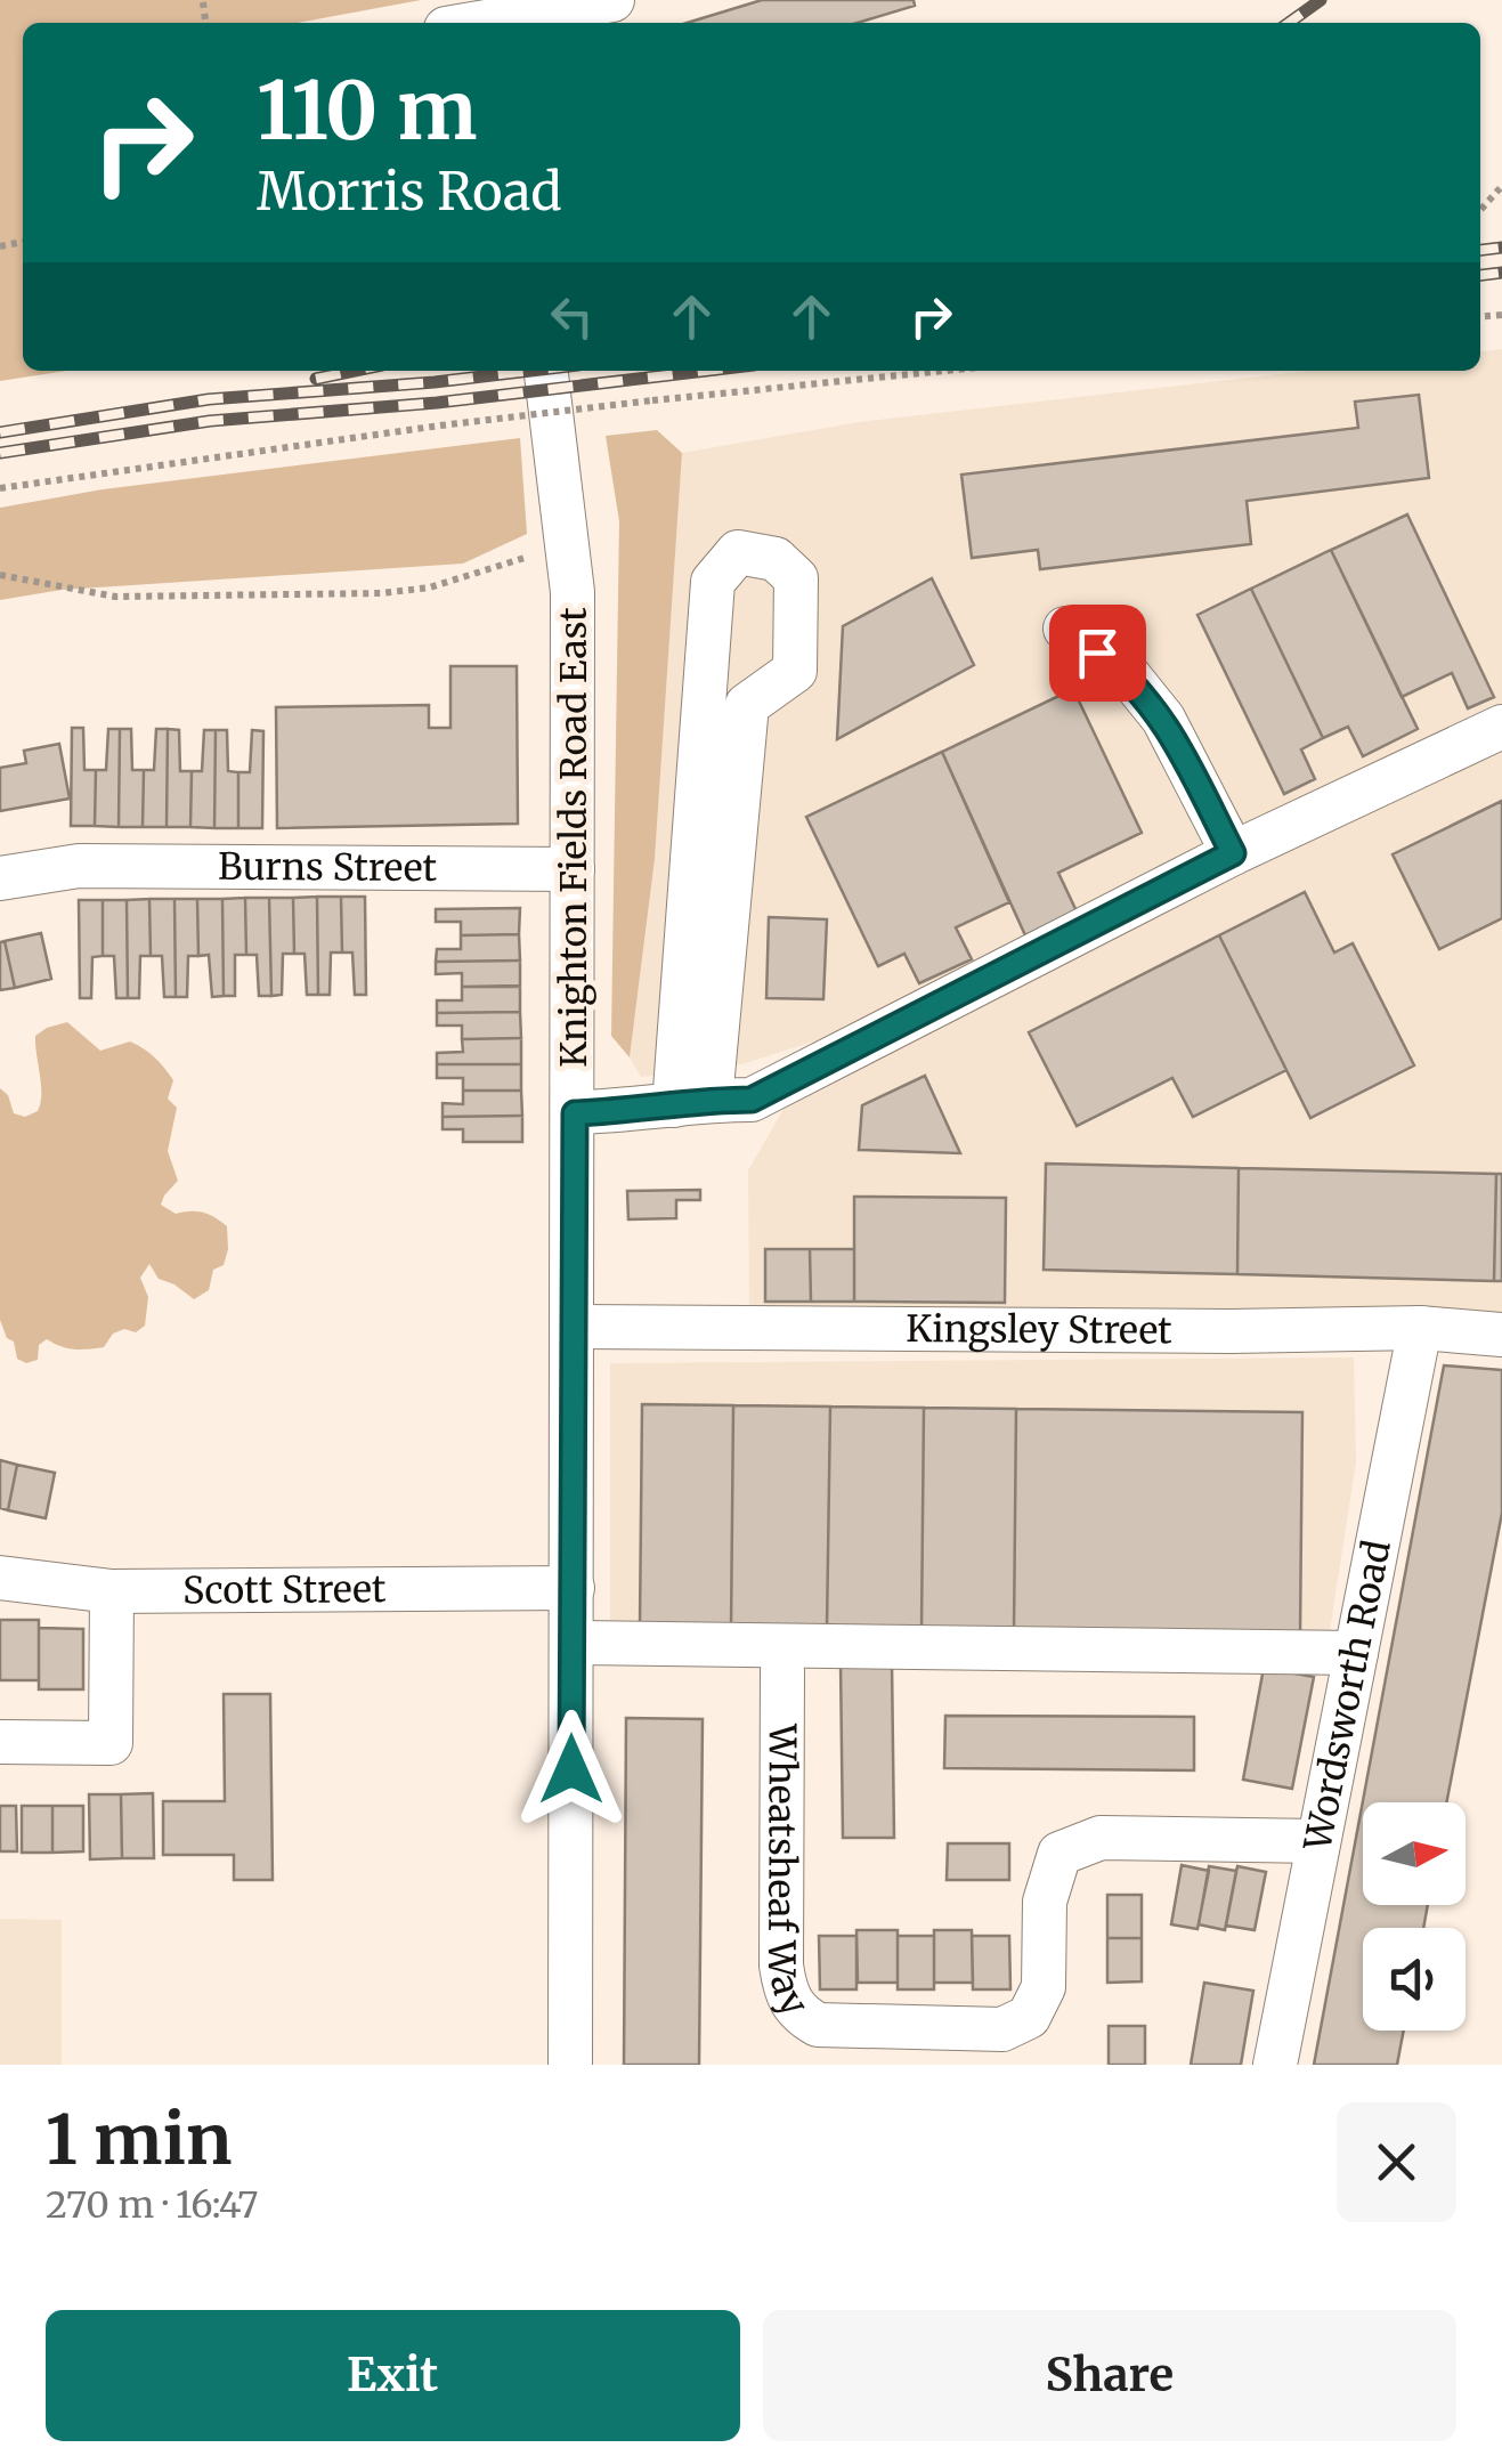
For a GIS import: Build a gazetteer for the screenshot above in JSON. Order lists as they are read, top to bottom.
{
  "streets": {
    "street": [
      "Knighton Fields Road East",
      "Burns Street",
      "Kingsley Street",
      "Scott Street",
      "Wordsworth Road",
      "Wheatsheaf Way"
    ]
  },
  "crossings": [
    ["Knighton Fields Road East", "Burns Street"],
    ["Knighton Fields Road East", "Kingsley Street"],
    ["Knighton Fields Road East", "Scott Street"],
    ["Kingsley Street", "Wordsworth Road"],
    ["Wordsworth Road", "Wheatsheaf Way"]
  ],
  "north": "right",
  "page": {
    "turn": ["110 m", "Morris Road"],
    "heading": ["1 min", "270 m · 16:47"],
    "buttons": ["Exit", "Share"]
  }
}
